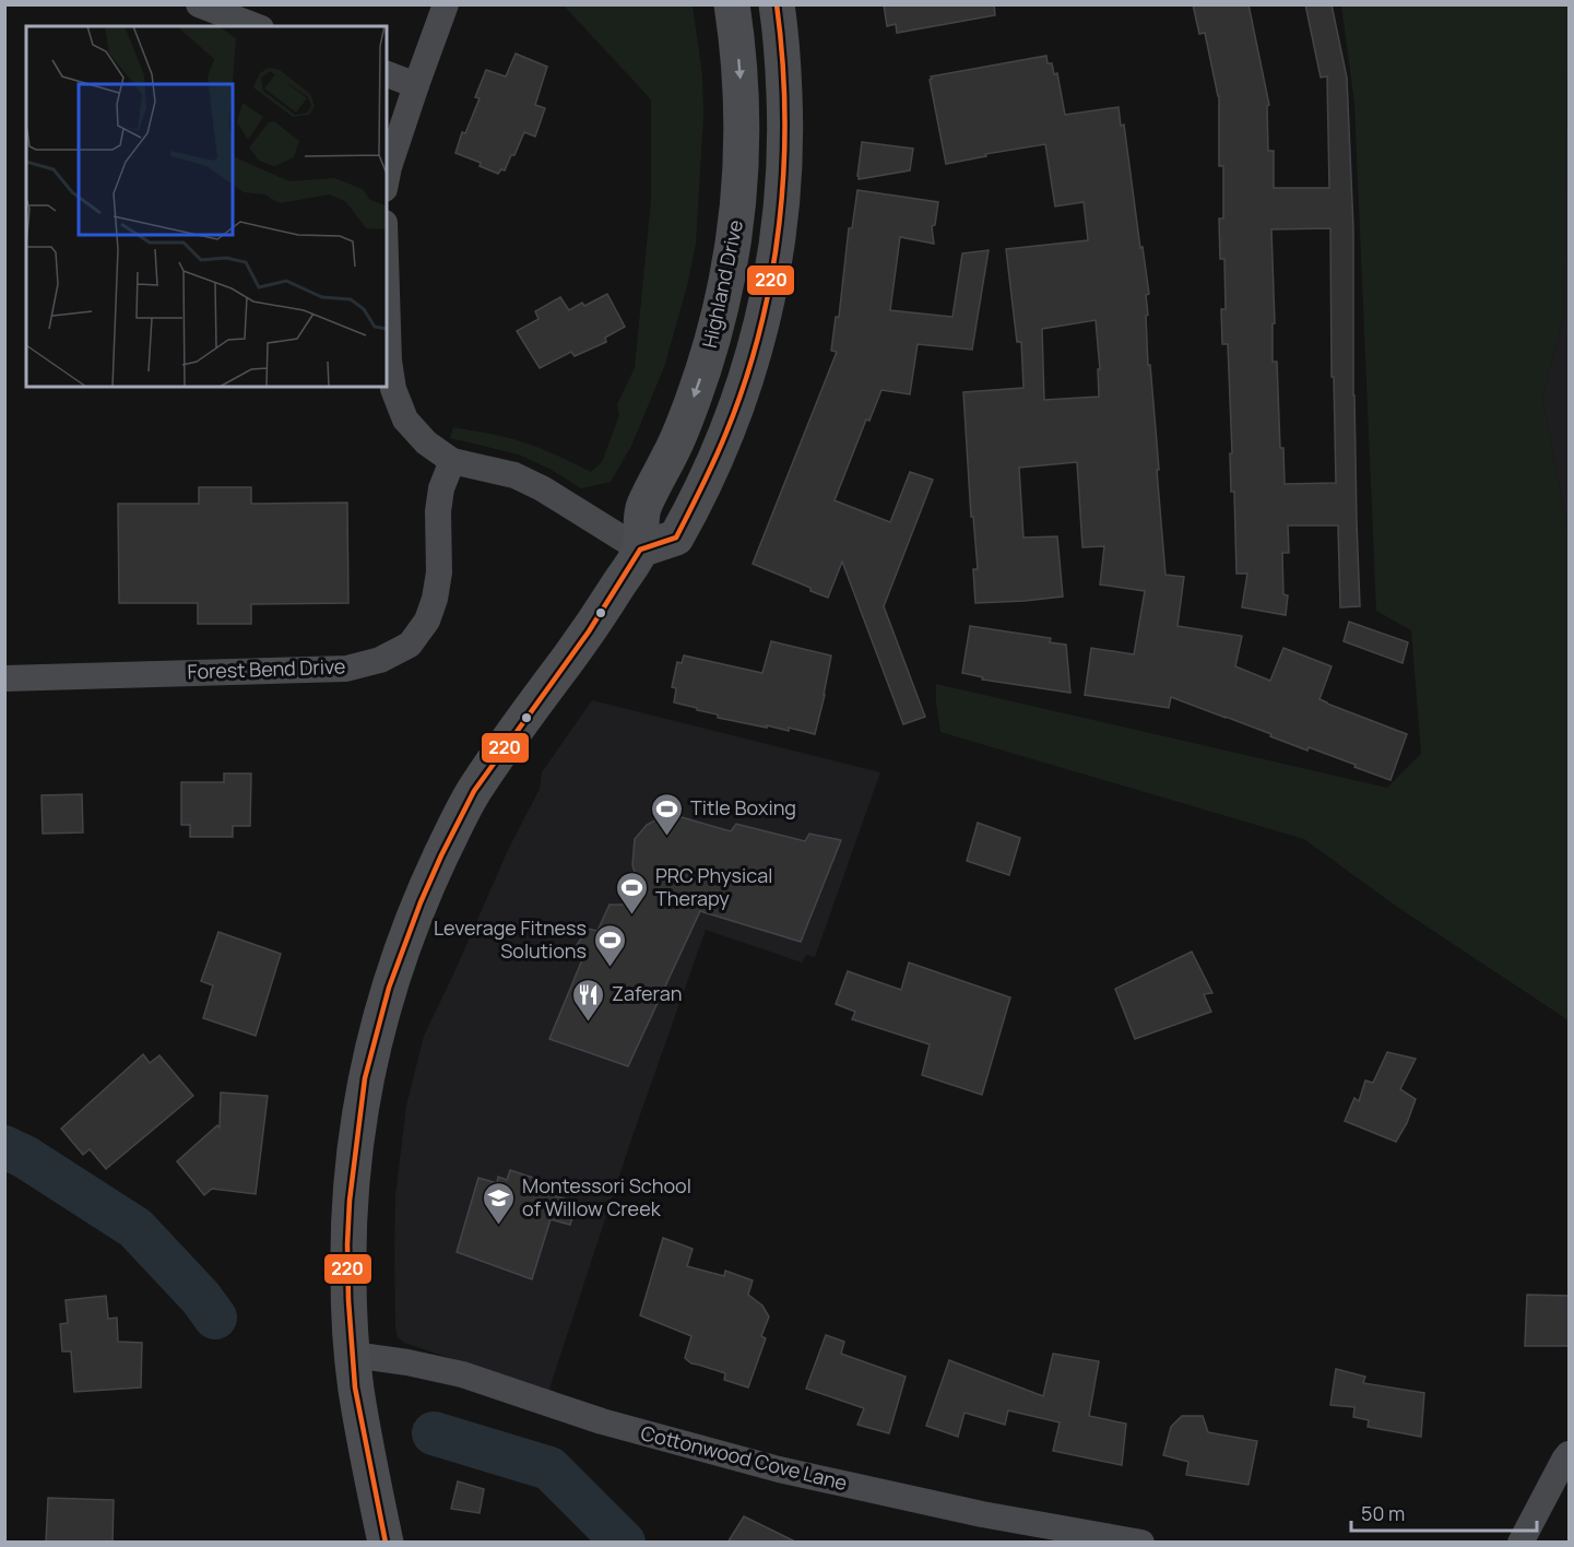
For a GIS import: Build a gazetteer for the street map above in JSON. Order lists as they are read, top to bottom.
{
  "streets": {
    "main road": ["Highland Drive"],
    "street": ["Forest Bend Drive", "Cottonwood Cove Lane"]
  },
  "places": {
    "sports": ["Title Boxing", "PRC Physical Therapy", "Leverage Fitness Solutions"],
    "restaurant": ["Zaferan"],
    "school or university": ["Montessori School of Willow Creek"]
  },
  "lines": ["transit line 220"],
  "scale_bar": "50 m"
}
